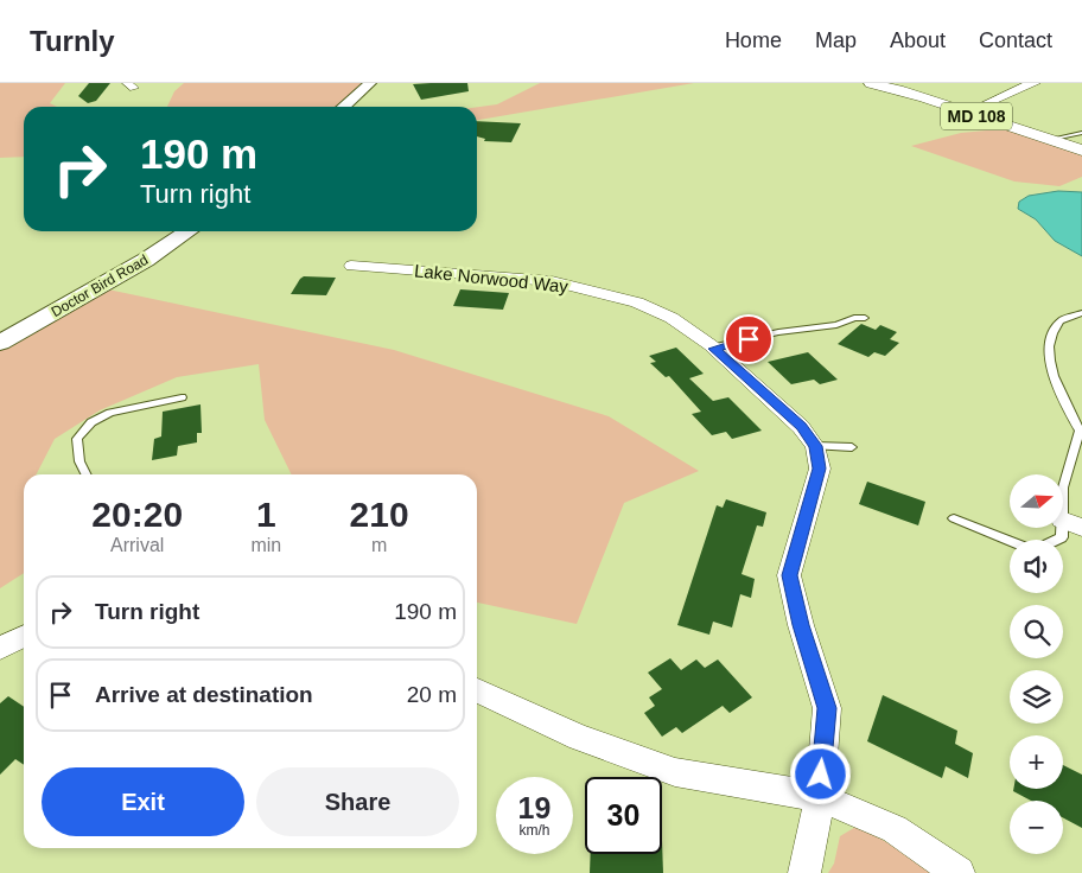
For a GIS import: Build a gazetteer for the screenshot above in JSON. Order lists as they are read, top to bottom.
{
  "streets": {
    "main road": ["MD 108", "Doctor Bird Road"],
    "street": ["Lake Norwood Way"]
  },
  "north": "right",
  "page": {
    "header": "Turnly",
    "nav": [
      "Home",
      "Map",
      "About",
      "Contact"
    ],
    "turn": ["190 m", "Turn right"],
    "map_buttons": ["+", "−"],
    "eta": [
      "20:20",
      "Arrival",
      "1",
      "min",
      "210",
      "m"
    ],
    "list": [
      {
        "name": "Turn right",
        "value": "190 m"
      },
      {
        "name": "Arrive at destination",
        "value": "20 m"
      }
    ],
    "buttons": ["Exit", "Share"],
    "speed": "19 km/h",
    "limit": "30"
  }
}
